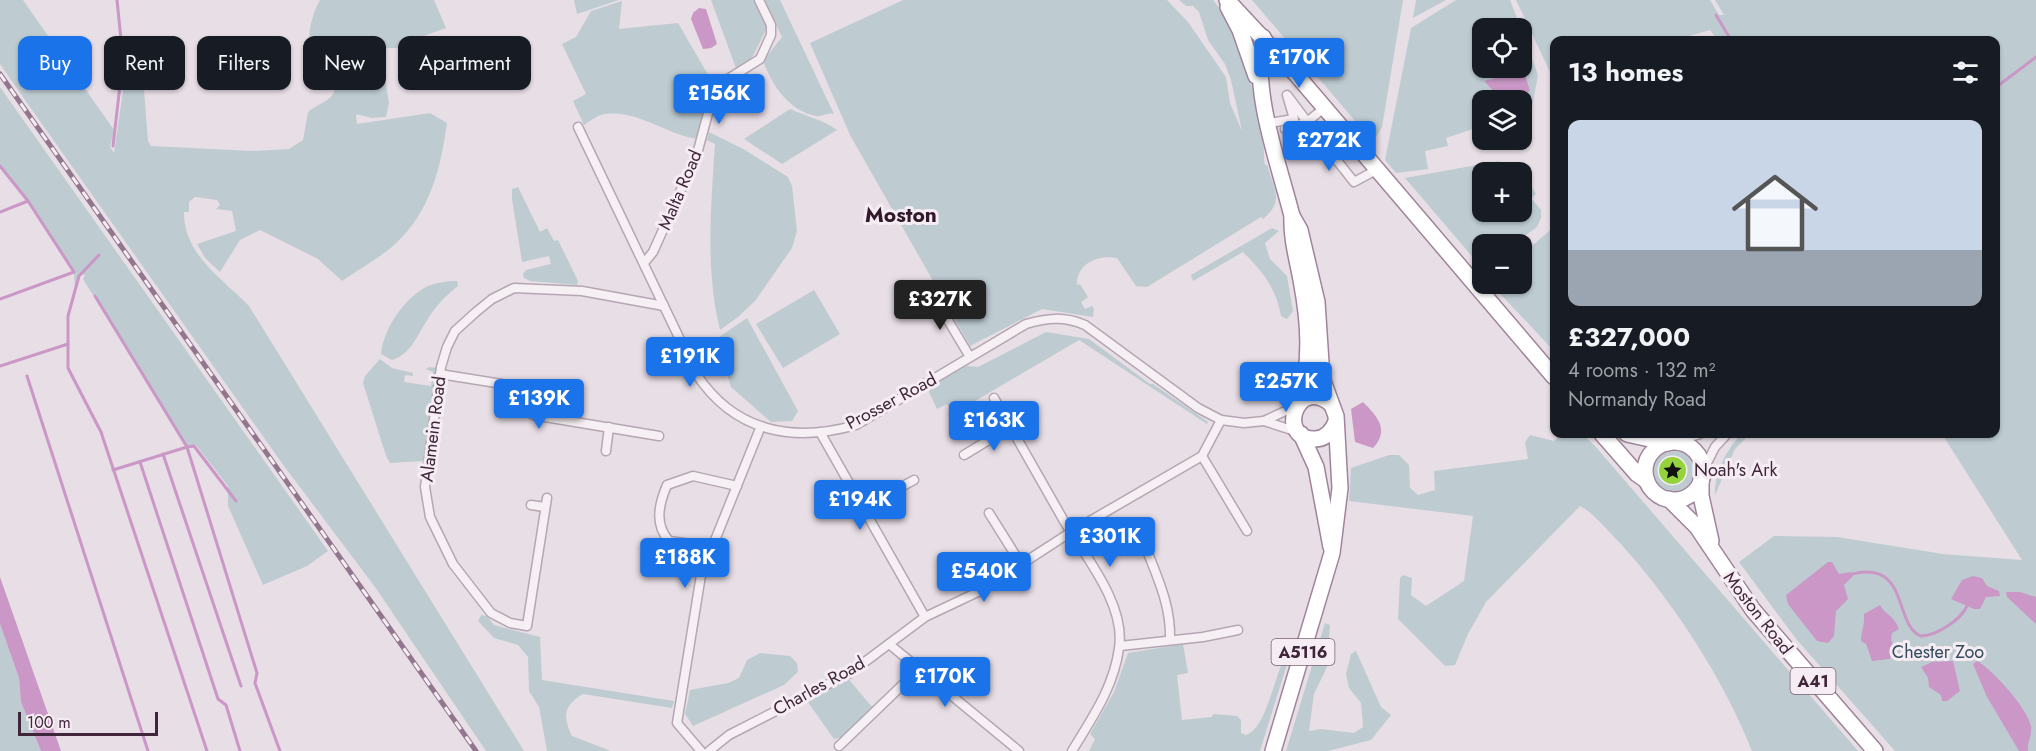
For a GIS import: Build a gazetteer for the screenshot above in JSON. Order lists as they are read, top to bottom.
{
  "streets": {
    "highway": ["Moston Road", "A5116", "A41"],
    "street": [
      "Malta Road",
      "Prosser Road",
      "Alamein Road",
      "Charles Road"
    ]
  },
  "crossings": [
    ["Malta Road", "Prosser Road"],
    ["Prosser Road", "Alamein Road"],
    ["Prosser Road", "A5116"]
  ],
  "districts": ["Moston"],
  "parks": ["Chester Zoo"],
  "places": {
    "place": ["Noah's Ark"]
  },
  "scale_bar": "100 m",
  "page": {
    "map_buttons": ["+", "−"],
    "chip": [
      "Buy",
      "Rent",
      "Filters",
      "New",
      "Apartment"
    ],
    "heading": "13 homes",
    "price": [
      "£170K",
      "£156K",
      "£272K",
      "£327K",
      "£191K",
      "£257K",
      "£139K",
      "£163K",
      "£194K",
      "£301K",
      "£188K",
      "£540K",
      "£170K"
    ],
    "list": [
      {
        "name": "£327,000",
        "note": "4 rooms · 132 m² · Normandy Road"
      }
    ],
    "scale": "100 m"
  }
}
